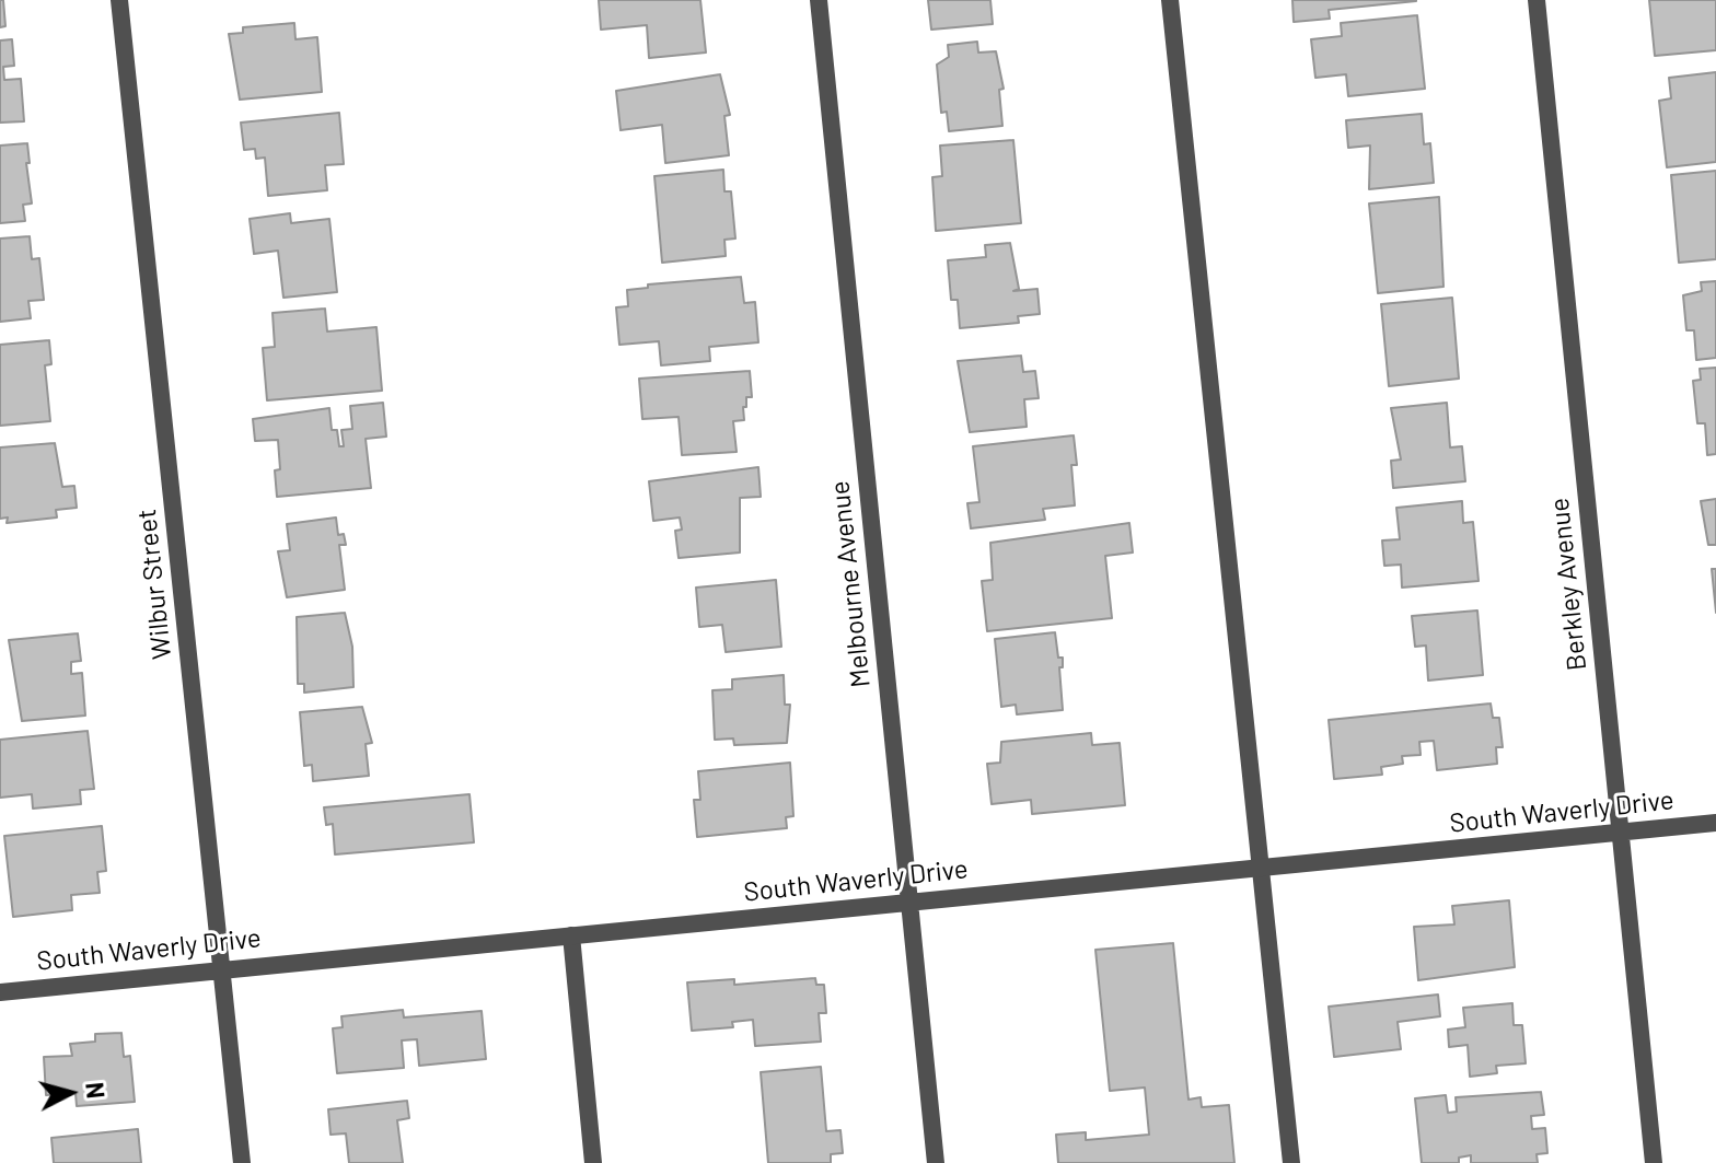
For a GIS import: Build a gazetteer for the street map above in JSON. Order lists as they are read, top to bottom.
{
  "streets": {
    "street": [
      "Wilbur Street",
      "Melbourne Avenue",
      "Berkley Avenue",
      "South Waverly Drive"
    ]
  },
  "crossings": [
    ["Wilbur Street", "South Waverly Drive"],
    ["Melbourne Avenue", "South Waverly Drive"],
    ["Berkley Avenue", "South Waverly Drive"]
  ],
  "north": "right"
}
